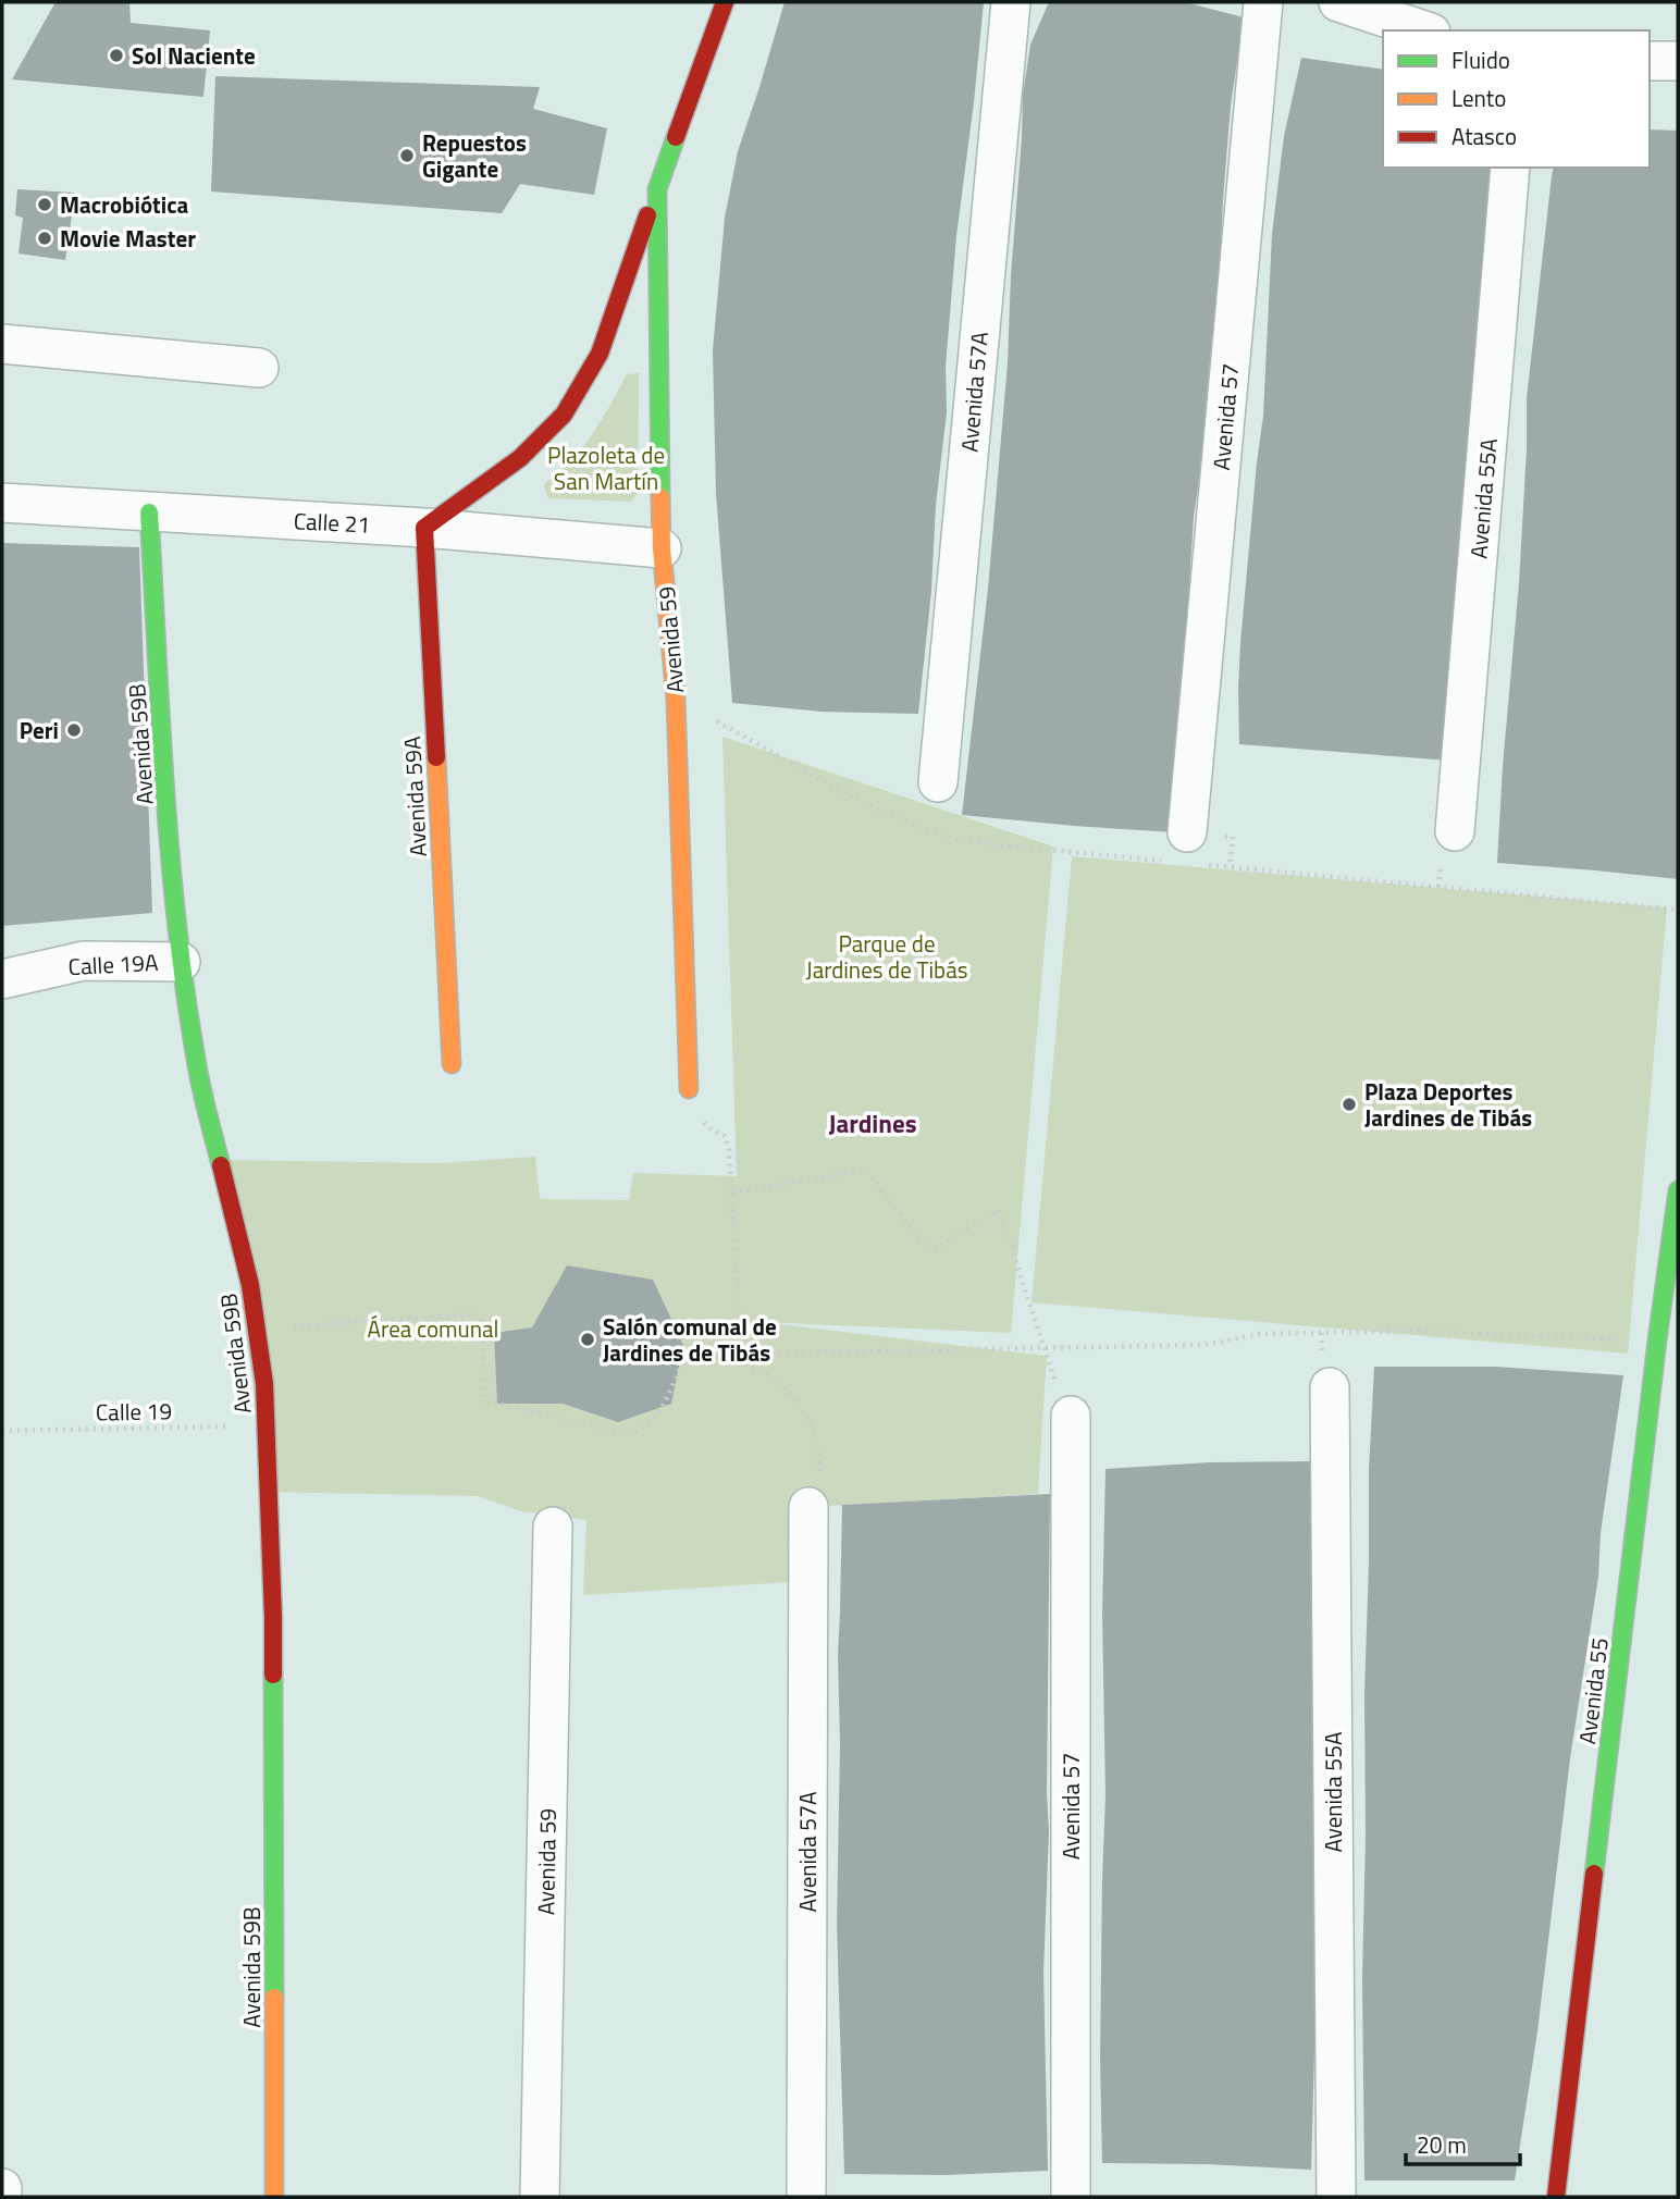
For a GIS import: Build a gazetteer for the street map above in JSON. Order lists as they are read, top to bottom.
{
  "streets": {
    "street": [
      "Avenida 57A",
      "Avenida 57",
      "Avenida 55A",
      "Calle 21",
      "Avenida 59",
      "Avenida 59B",
      "Avenida 59A",
      "Calle 19A",
      "Avenida 55"
    ],
    "path": ["Calle 19"]
  },
  "crossings": [
    ["Calle 21", "Avenida 59"],
    ["Calle 21", "Avenida 59B"],
    ["Calle 21", "Avenida 59A"],
    ["Avenida 59", "Avenida 59A"],
    ["Avenida 59B", "Calle 19A"],
    ["Avenida 59B", "Calle 19"]
  ],
  "districts": ["Jardines"],
  "parks": ["Plazoleta de San Martín", "Parque de Jardines de Tibás", "Área comunal"],
  "places": [
    "Sol Naciente",
    "Repuestos Gigante",
    "Macrobiótica",
    "Movie Master",
    "Peri",
    "Plaza Deportes Jardines de Tibás",
    "Salón comunal de Jardines de Tibás"
  ],
  "legend": ["Fluido", "Lento", "Atasco"],
  "scale_bar": "20 m"
}
